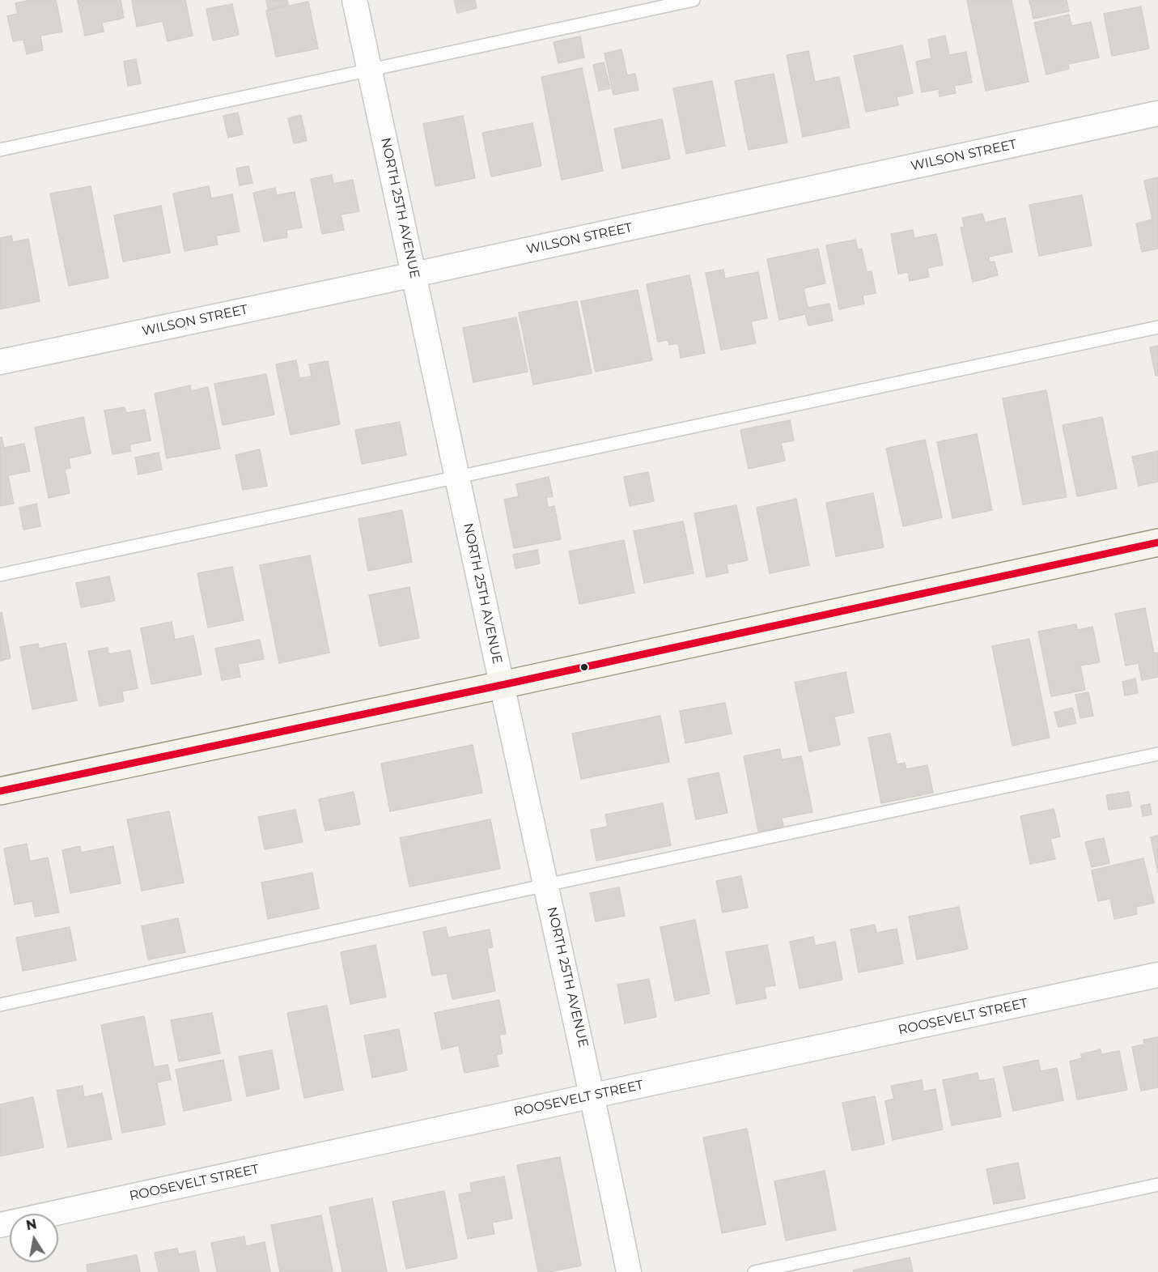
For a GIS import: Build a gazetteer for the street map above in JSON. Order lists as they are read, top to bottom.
{
  "streets": {
    "street": ["WILSON STREET", "NORTH 25TH AVENUE", "ROOSEVELT STREET"]
  },
  "crossings": [
    ["WILSON STREET", "NORTH 25TH AVENUE"],
    ["NORTH 25TH AVENUE", "ROOSEVELT STREET"]
  ],
  "north": "top"
}
